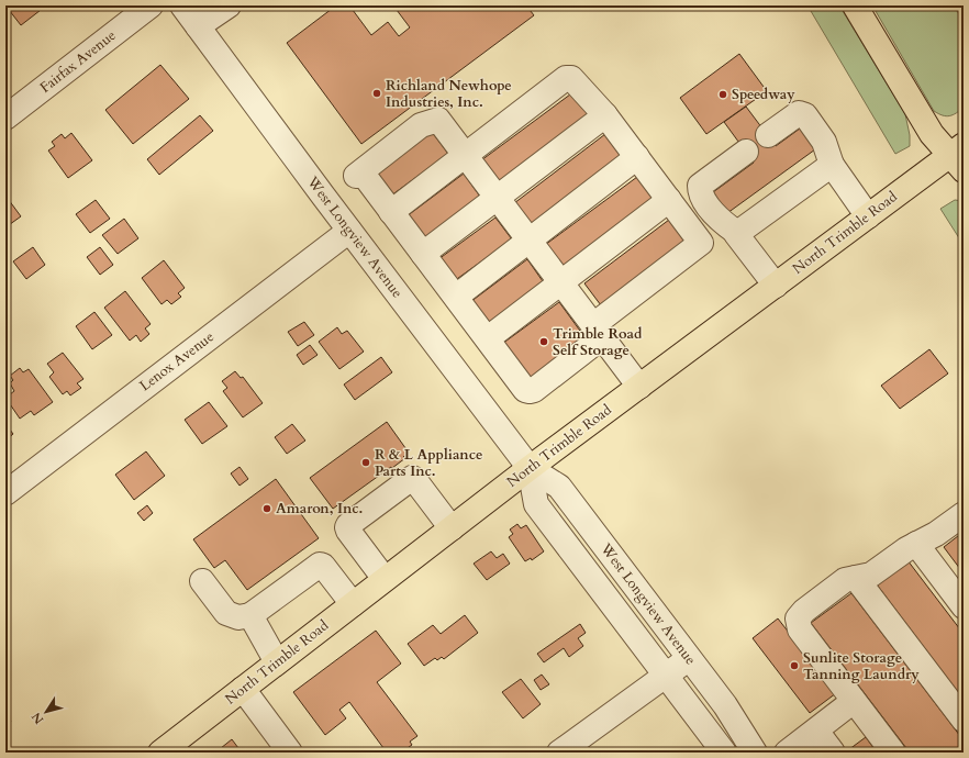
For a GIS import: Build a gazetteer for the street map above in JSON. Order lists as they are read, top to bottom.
{
  "streets": {
    "main road": ["North Trimble Road"],
    "street": ["Fairfax Avenue", "West Longview Avenue", "Lenox Avenue"]
  },
  "crossings": [
    ["North Trimble Road", "West Longview Avenue"],
    ["West Longview Avenue", "Lenox Avenue"]
  ],
  "places": [
    "Richland Newhope Industries, Inc.",
    "Speedway",
    "Trimble Road Self Storage",
    "R & L Appliance Parts Inc.",
    "Amaron, Inc.",
    "Sunlite Storage Tanning Laundry"
  ],
  "north": "bottom left"
}
